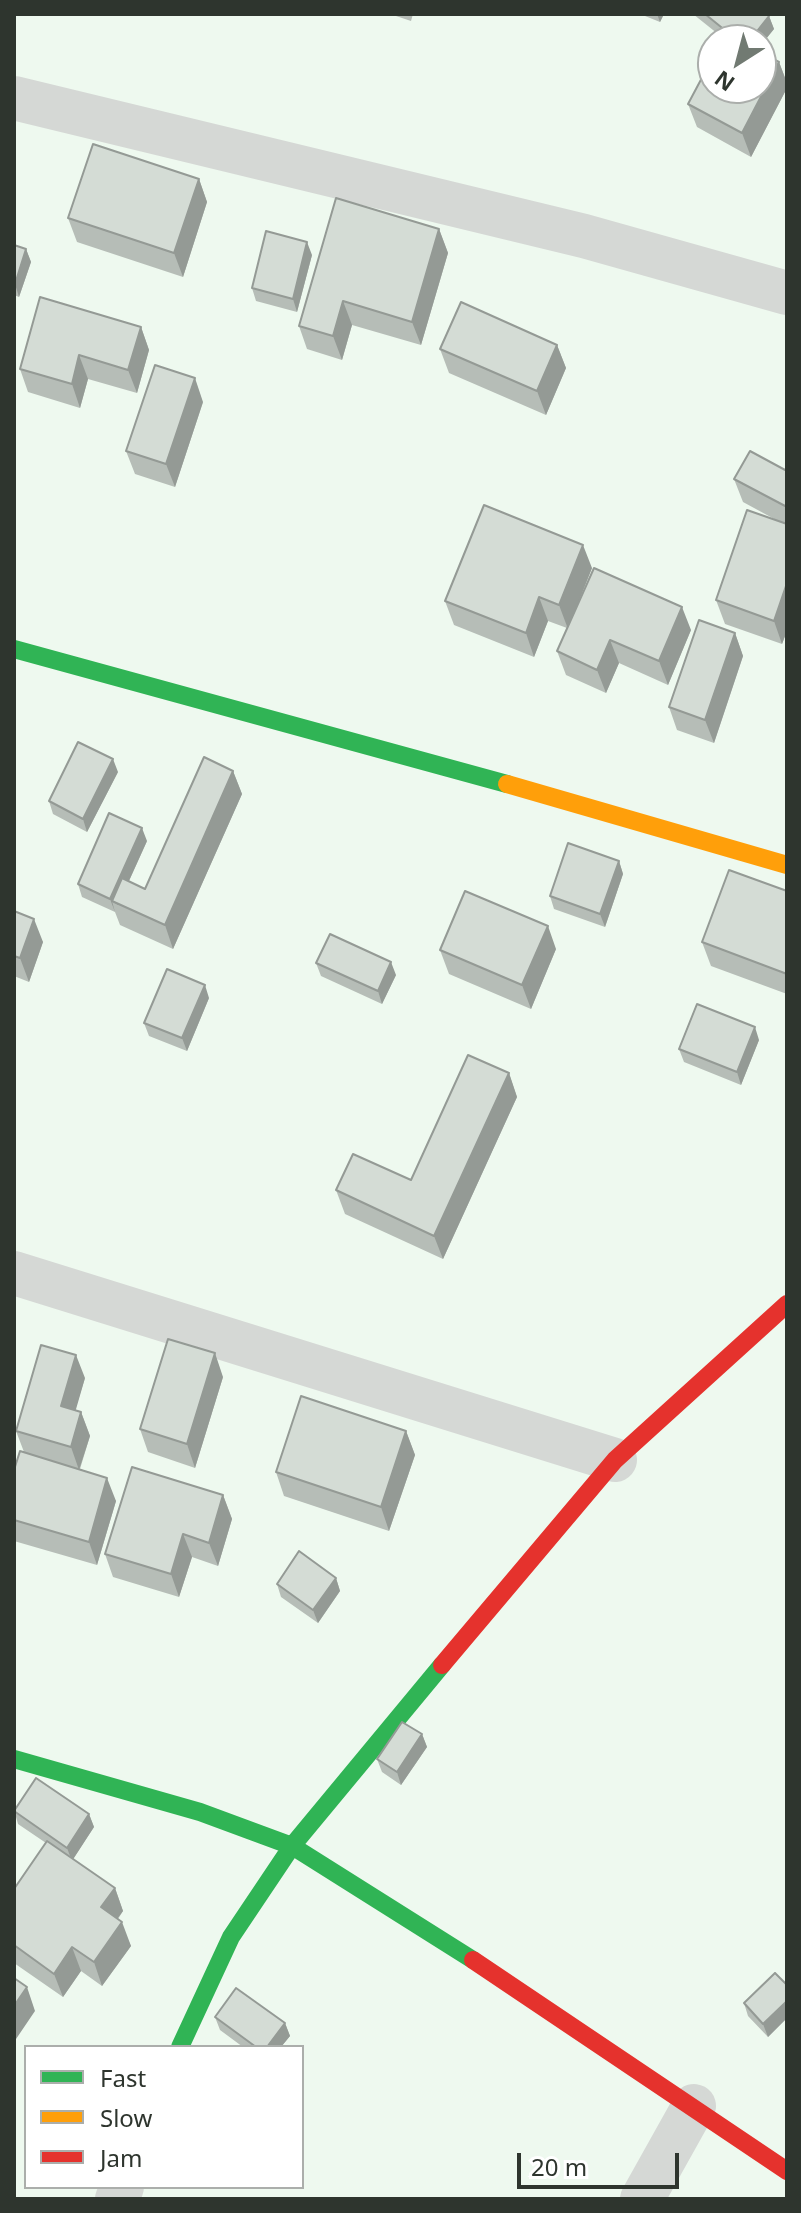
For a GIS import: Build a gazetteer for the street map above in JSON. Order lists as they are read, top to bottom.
{
  "legend": ["Fast", "Slow", "Jam"],
  "scale_bar": "20 m",
  "north": "bottom left"
}
